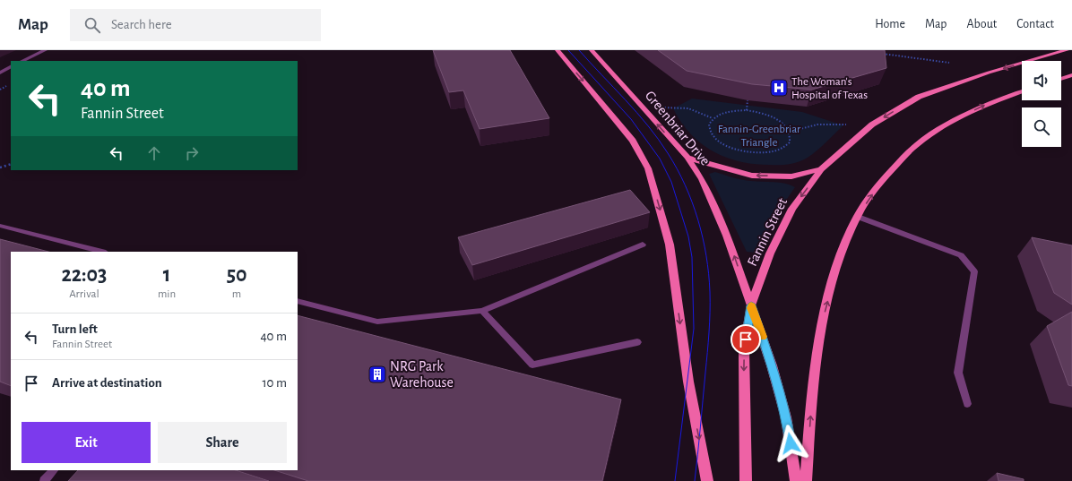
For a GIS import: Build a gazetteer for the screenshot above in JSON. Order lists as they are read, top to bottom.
{
  "streets": {
    "main road": ["Greenbriar Drive", "Fannin Street"]
  },
  "crossings": [
    ["Greenbriar Drive", "Fannin Street"]
  ],
  "parks": ["Fannin-Greenbriar Triangle"],
  "places": {
    "hospital": ["The Woman's Hospital of Texas"],
    "building": ["NRG Park Warehouse"]
  },
  "page": {
    "header": "Map",
    "search": "Search here",
    "nav": [
      "Home",
      "Map",
      "About",
      "Contact"
    ],
    "turn": ["40 m", "Fannin Street"],
    "eta": [
      "22:03",
      "Arrival",
      "1",
      "min",
      "50",
      "m"
    ],
    "list": [
      {
        "name": "Turn left",
        "note": "Fannin Street",
        "value": "40 m"
      },
      {
        "name": "Arrive at destination",
        "value": "10 m"
      }
    ],
    "buttons": ["Exit", "Share"]
  }
}
